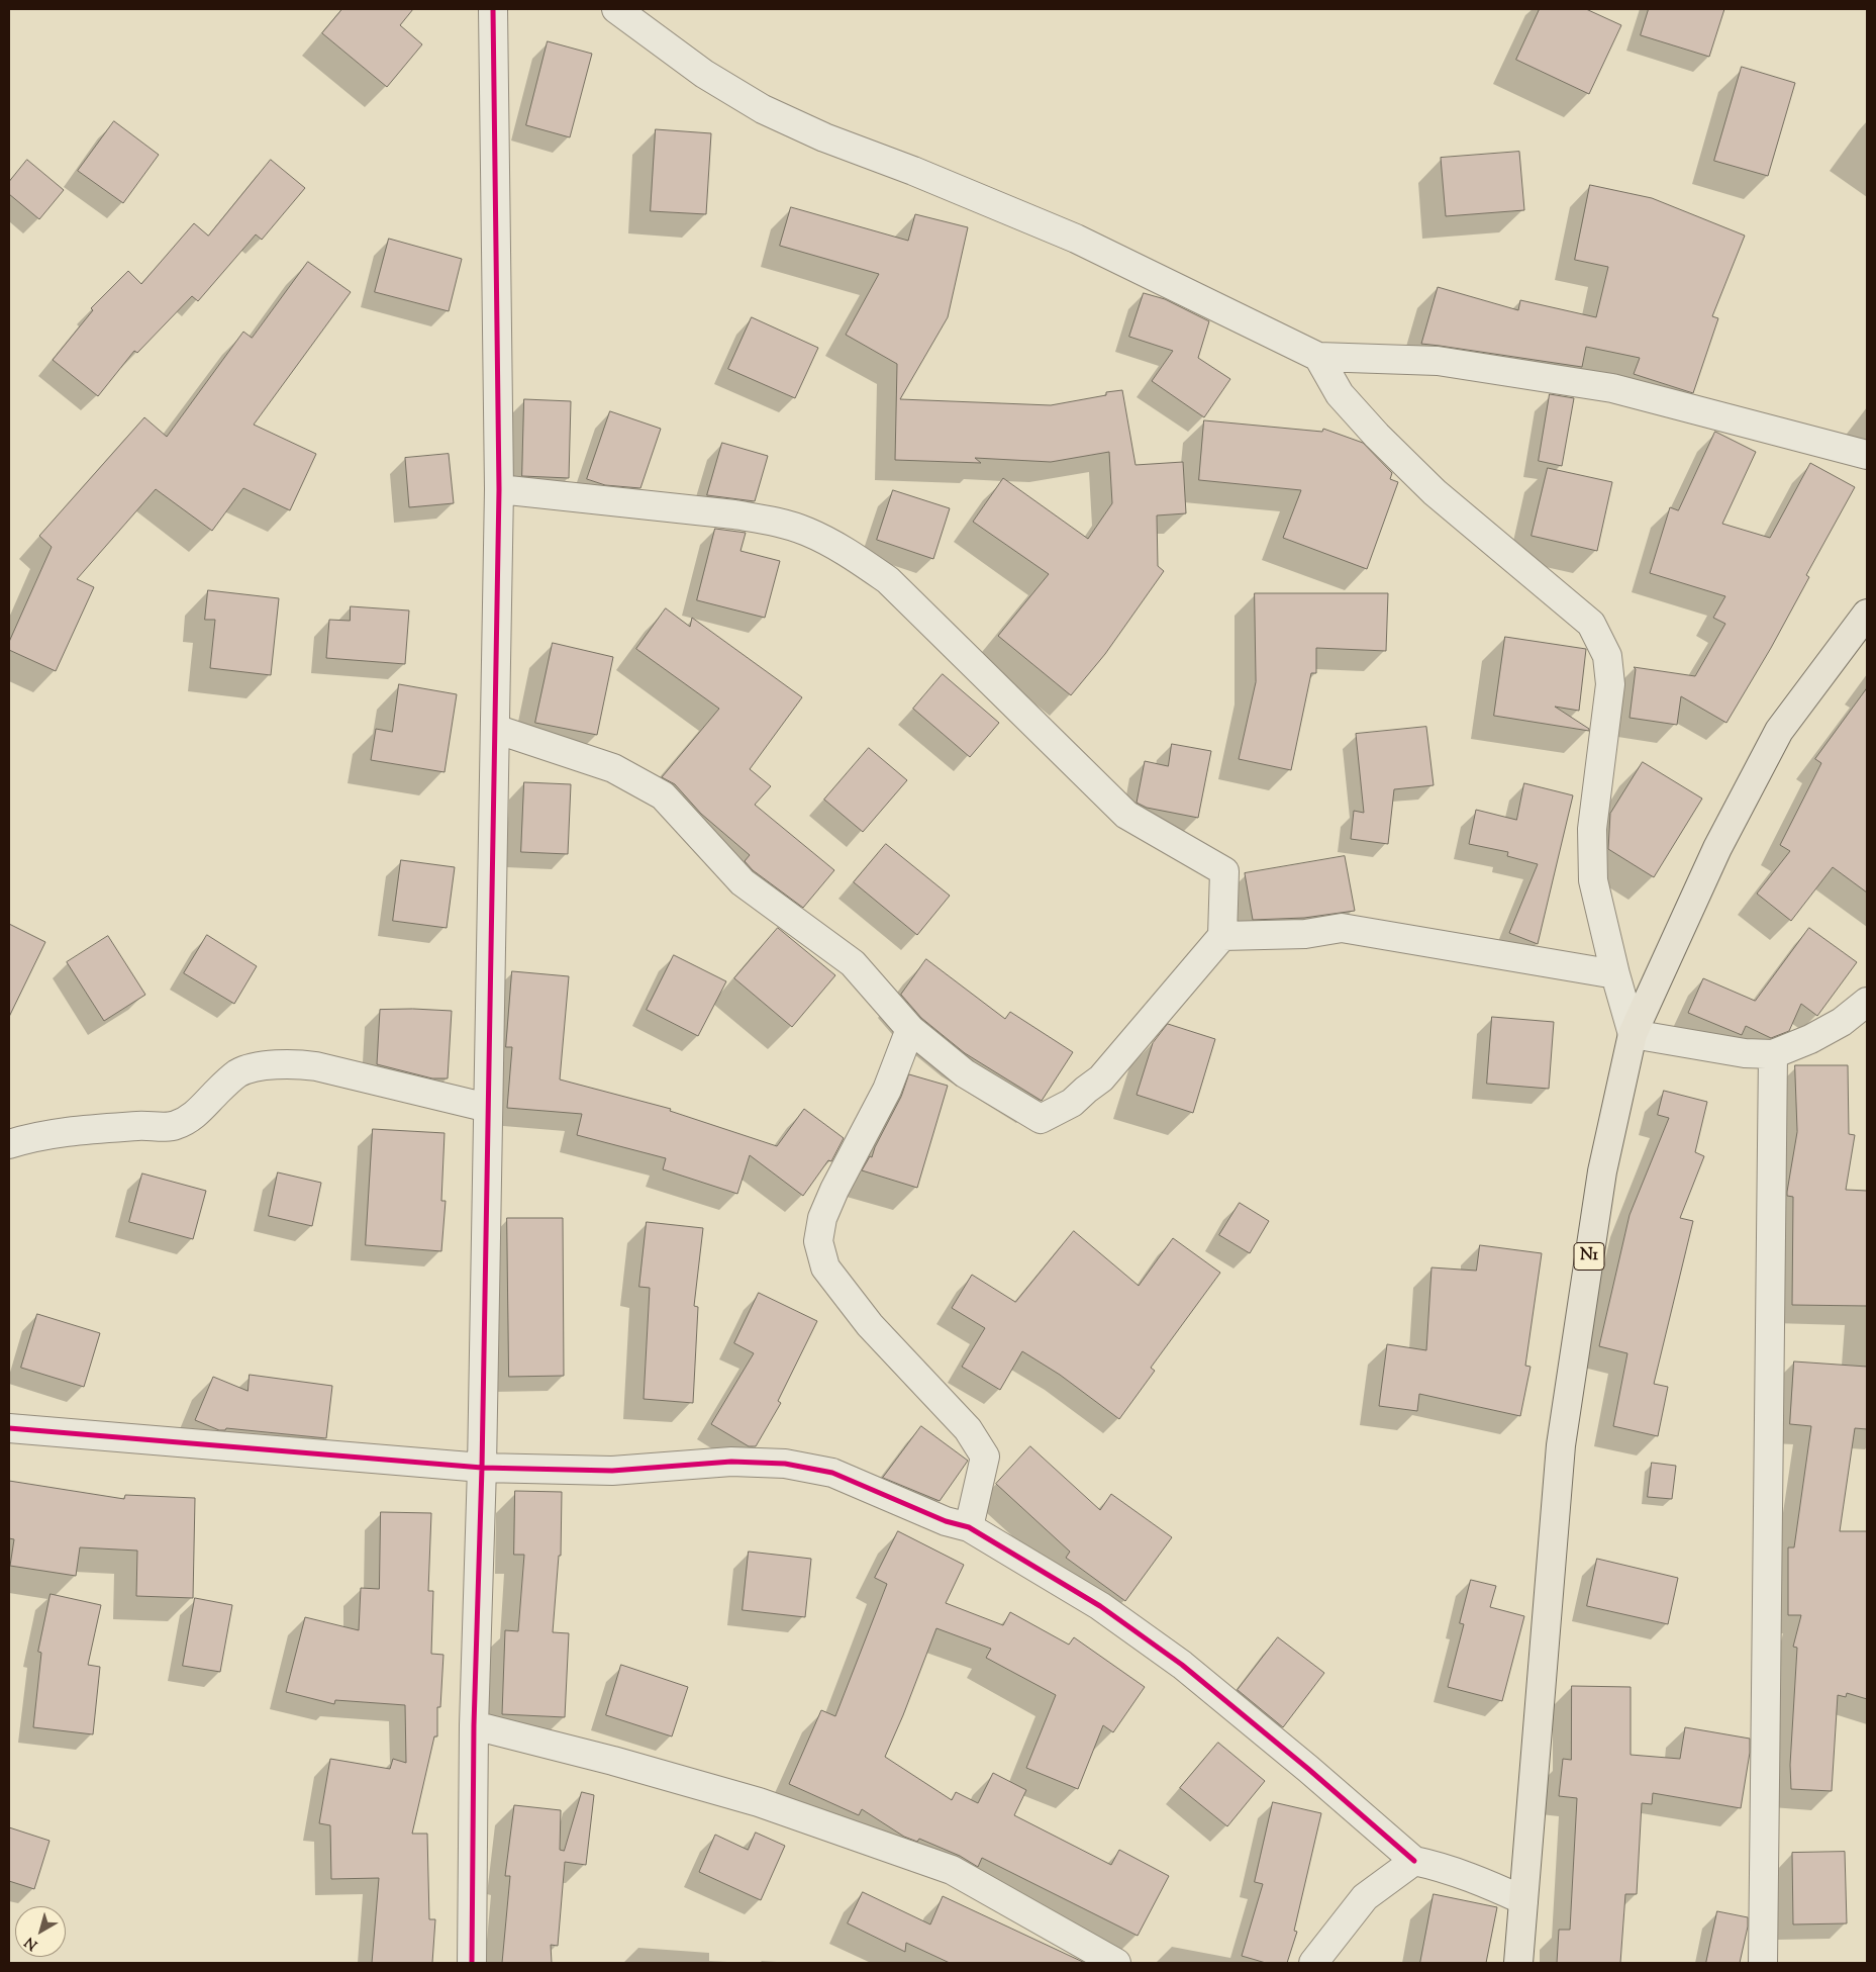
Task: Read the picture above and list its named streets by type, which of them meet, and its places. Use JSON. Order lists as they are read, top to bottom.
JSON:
{
  "streets": {
    "main road": ["N1"]
  },
  "north": "bottom left"
}
